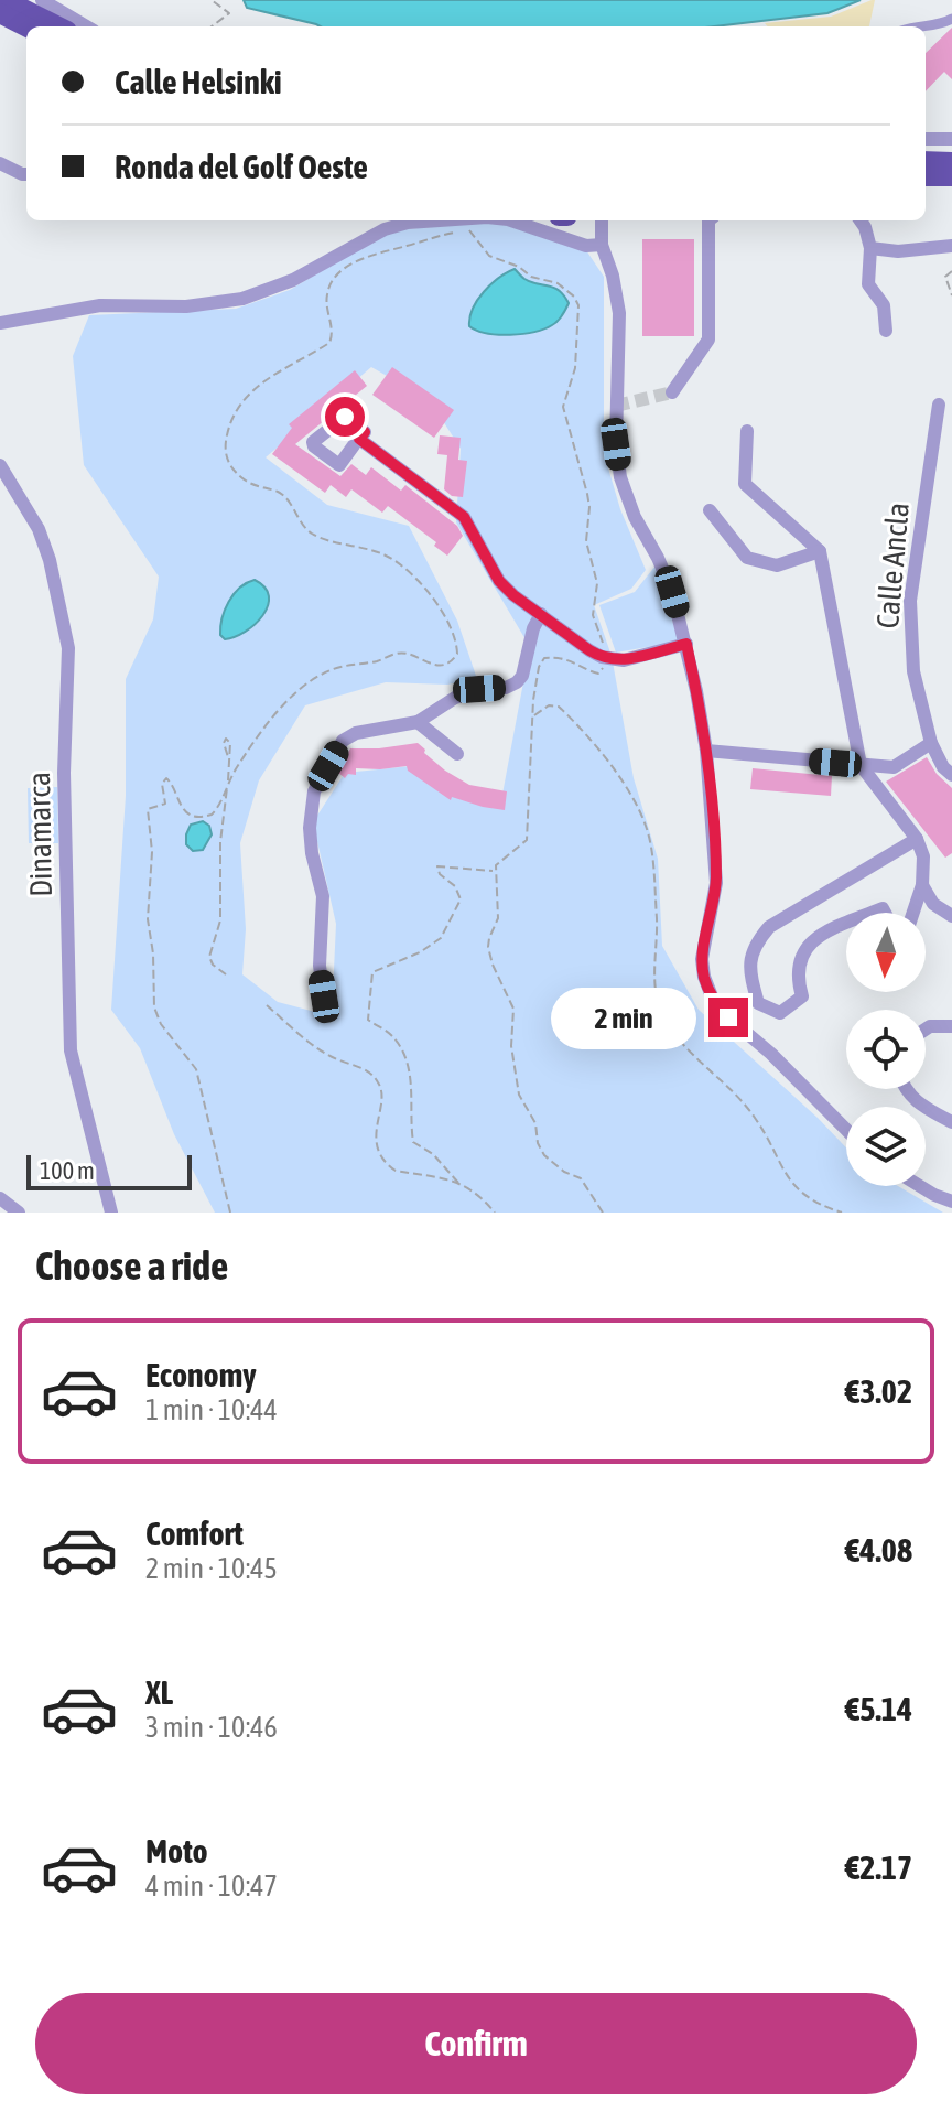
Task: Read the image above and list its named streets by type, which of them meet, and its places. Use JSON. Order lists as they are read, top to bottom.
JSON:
{
  "streets": {
    "street": ["Calle Ancla", "Dinamarca"]
  },
  "scale_bar": "100 m",
  "north": "bottom",
  "page": {
    "banner": ["Calle Helsinki", "Ronda del Golf Oeste"],
    "bubble": "2 min",
    "scale": "100 m",
    "heading": "Choose a ride",
    "list": [
      {
        "name": "Economy",
        "note": "1 min · 10:44",
        "value": "€3.02"
      },
      {
        "name": "Comfort",
        "note": "2 min · 10:45",
        "value": "€4.08"
      },
      {
        "name": "XL",
        "note": "3 min · 10:46",
        "value": "€5.14"
      },
      {
        "name": "Moto",
        "note": "4 min · 10:47",
        "value": "€2.17"
      }
    ],
    "buttons": "Confirm"
  }
}
